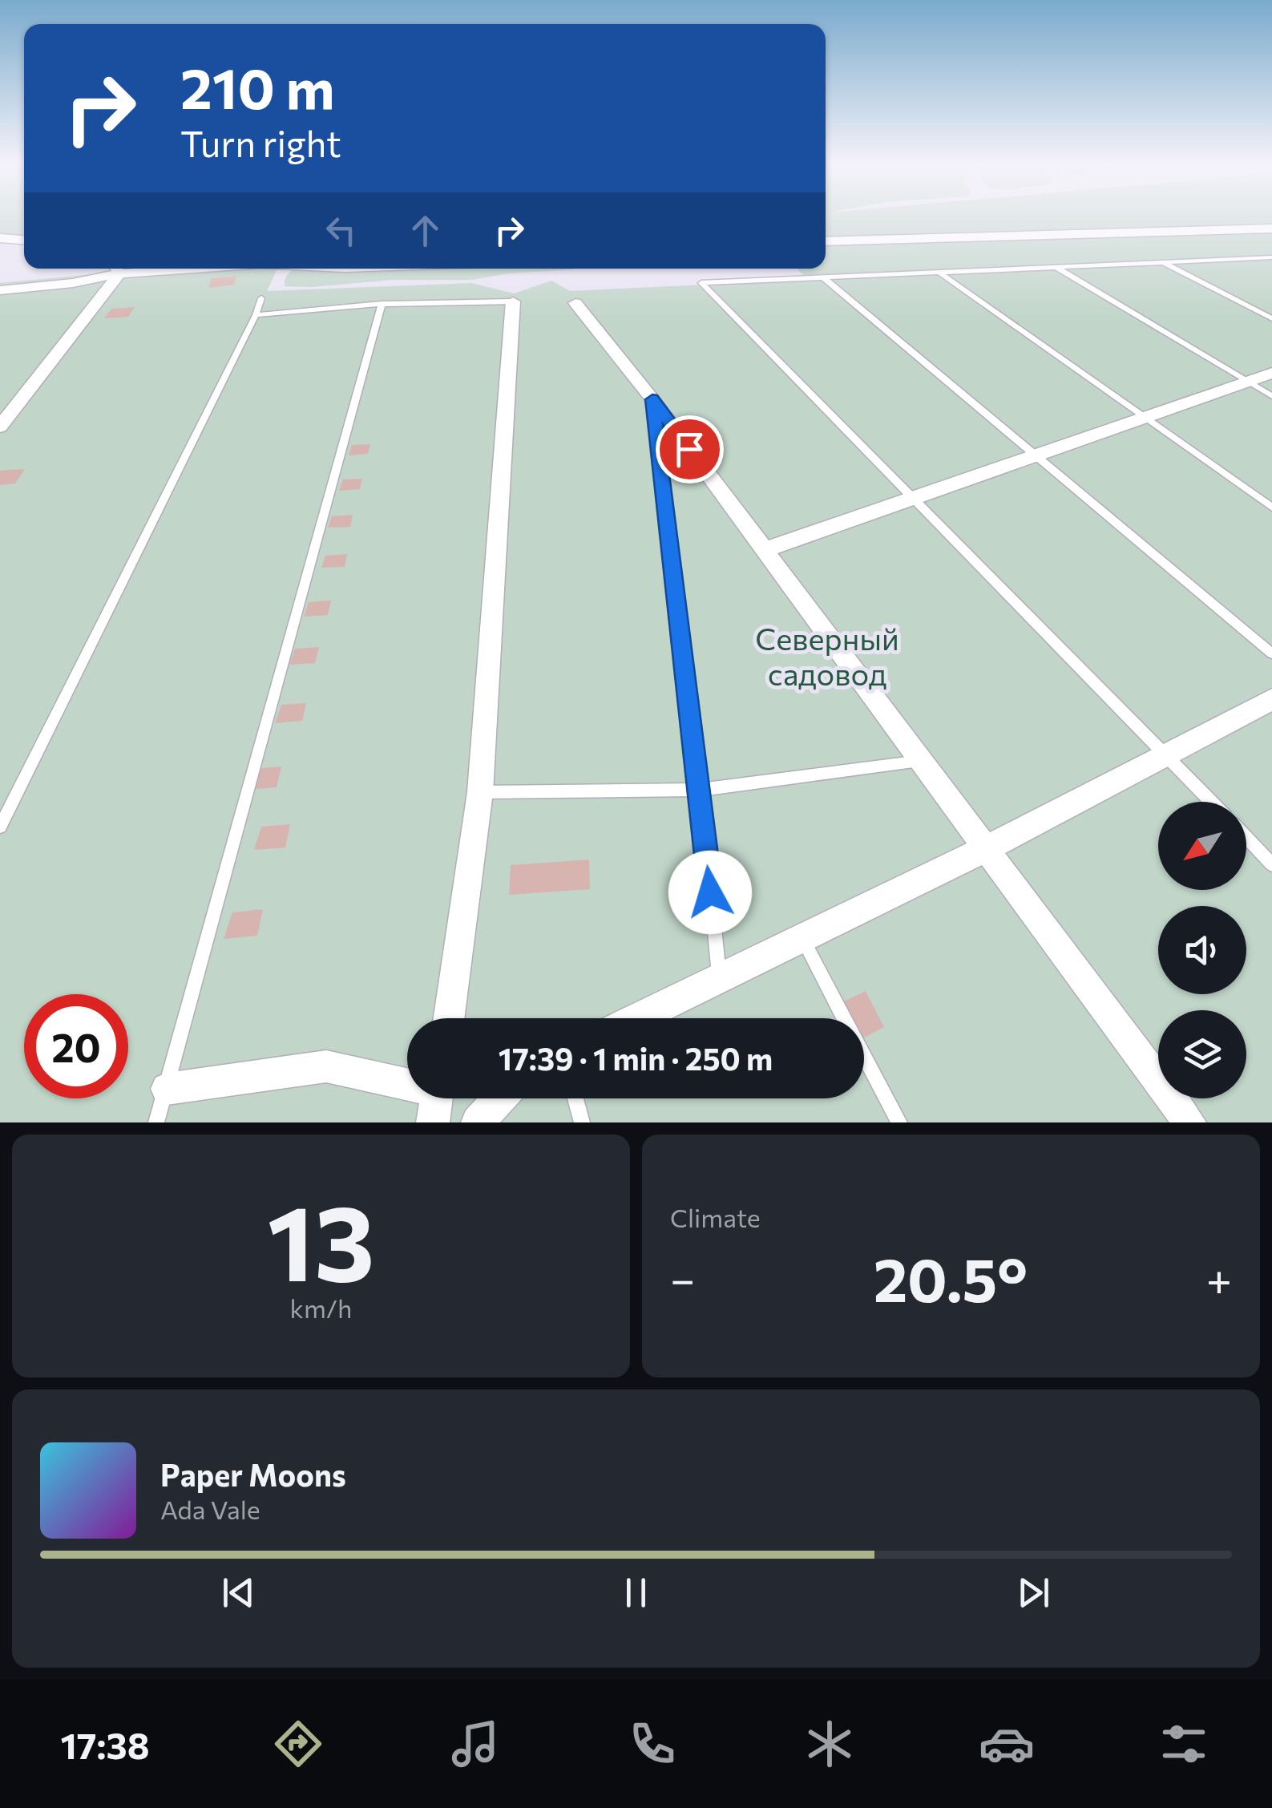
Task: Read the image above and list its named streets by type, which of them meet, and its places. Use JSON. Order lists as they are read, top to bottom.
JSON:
{
  "parks": ["Северный садовод"],
  "north": "bottom left",
  "page": {
    "turn": ["210 m", "Turn right"],
    "limit": "20",
    "trip": "17:39 · 1 min · 250 m",
    "tile": [
      ["13", "km/h"],
      "Climate"
    ],
    "heat": ["−", "20.5°", "+"],
    "song": ["Paper Moons", "Ada Vale"],
    "tabs": "17:38"
  }
}
